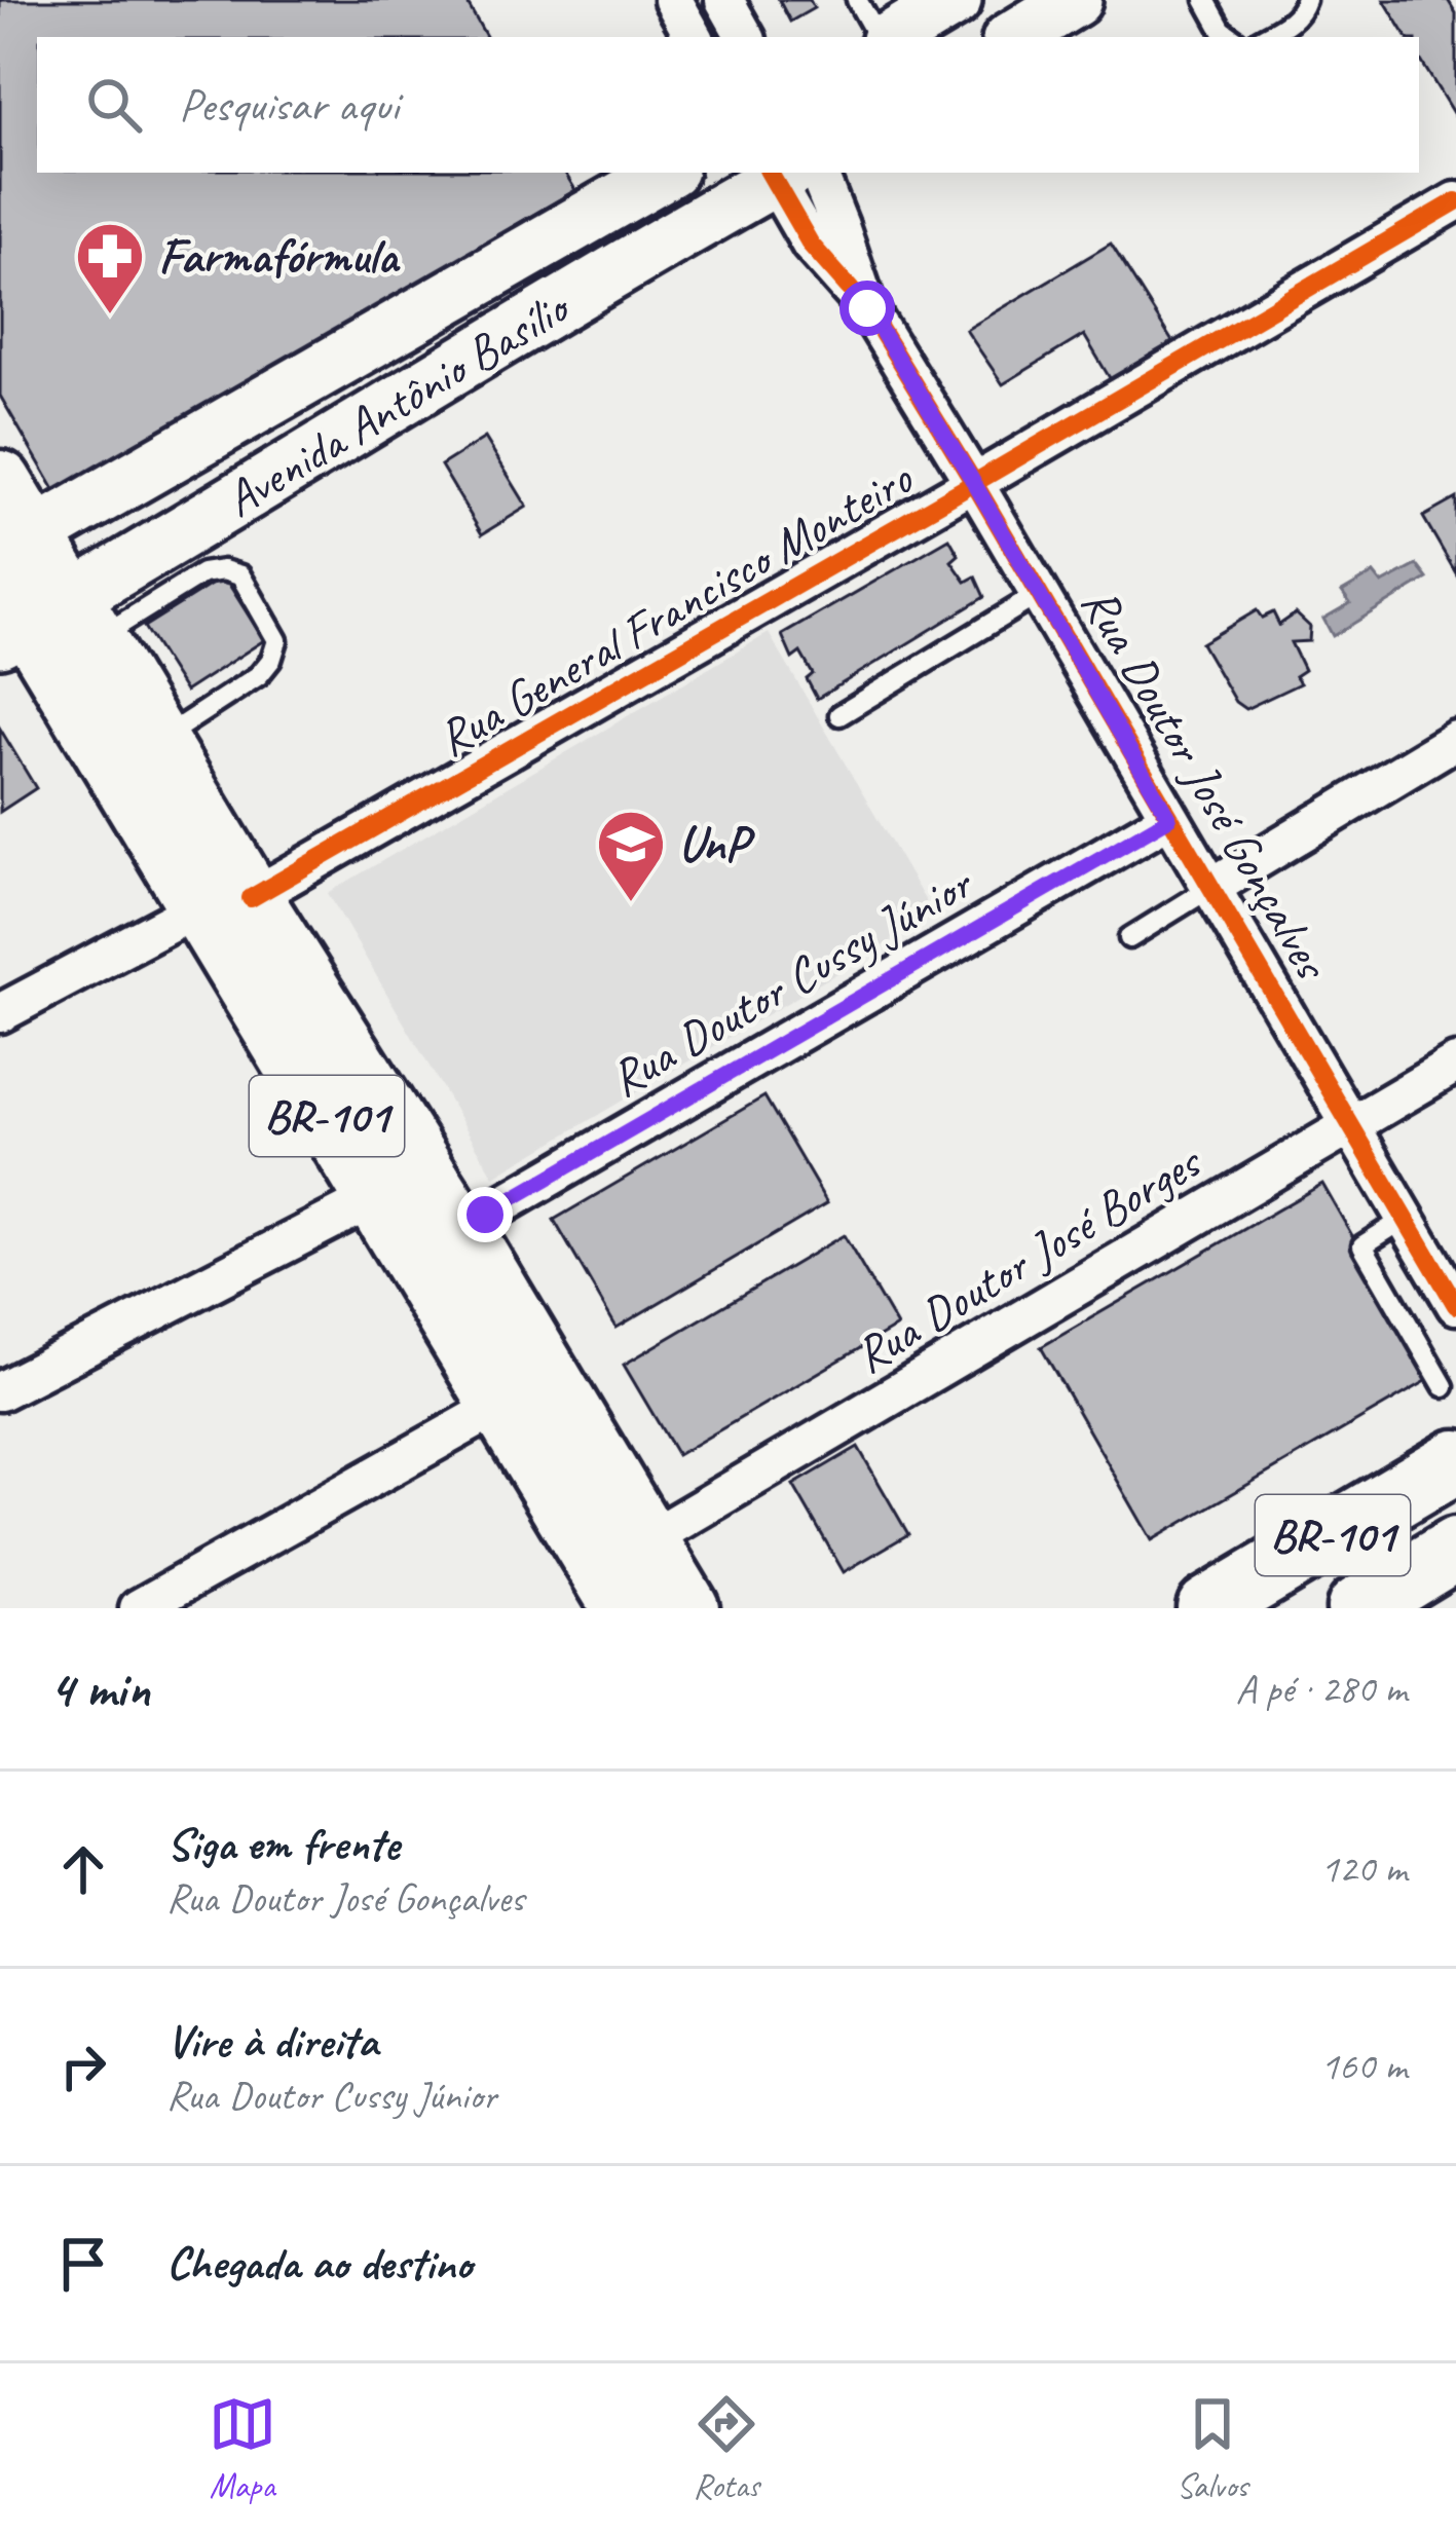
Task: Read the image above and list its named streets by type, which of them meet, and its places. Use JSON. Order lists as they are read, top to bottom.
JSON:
{
  "streets": {
    "highway": ["BR-101"],
    "main road": ["Avenida Antônio Basílio"],
    "street": [
      "Rua General Francisco Monteiro",
      "Rua Doutor José Gonçalves",
      "Rua Doutor Cussy Júnior",
      "Rua Doutor José Borges"
    ]
  },
  "crossings": [
    ["Avenida Antônio Basílio", "Rua Doutor José Gonçalves"],
    ["Avenida Antônio Basílio", "BR-101"],
    ["Rua General Francisco Monteiro", "Rua Doutor José Gonçalves"],
    ["Rua General Francisco Monteiro", "BR-101"],
    ["Rua Doutor José Gonçalves", "Rua Doutor Cussy Júnior"],
    ["Rua Doutor José Gonçalves", "Rua Doutor José Borges"],
    ["Rua Doutor Cussy Júnior", "BR-101"],
    ["BR-101", "Rua Doutor José Borges"]
  ],
  "places": {
    "pharmacy": ["Farmafórmula"],
    "school or university": ["UnP"]
  },
  "page": {
    "search": "Pesquisar aqui",
    "heading": ["4 min", "A pé · 280 m"],
    "list": [
      ["Siga em frente", "Rua Doutor José Gonçalves", "120 m"],
      ["Vire à direita", "Rua Doutor Cussy Júnior", "160 m"],
      "Chegada ao destino"
    ],
    "nav": ["Mapa", "Rotas", "Salvos"]
  }
}
